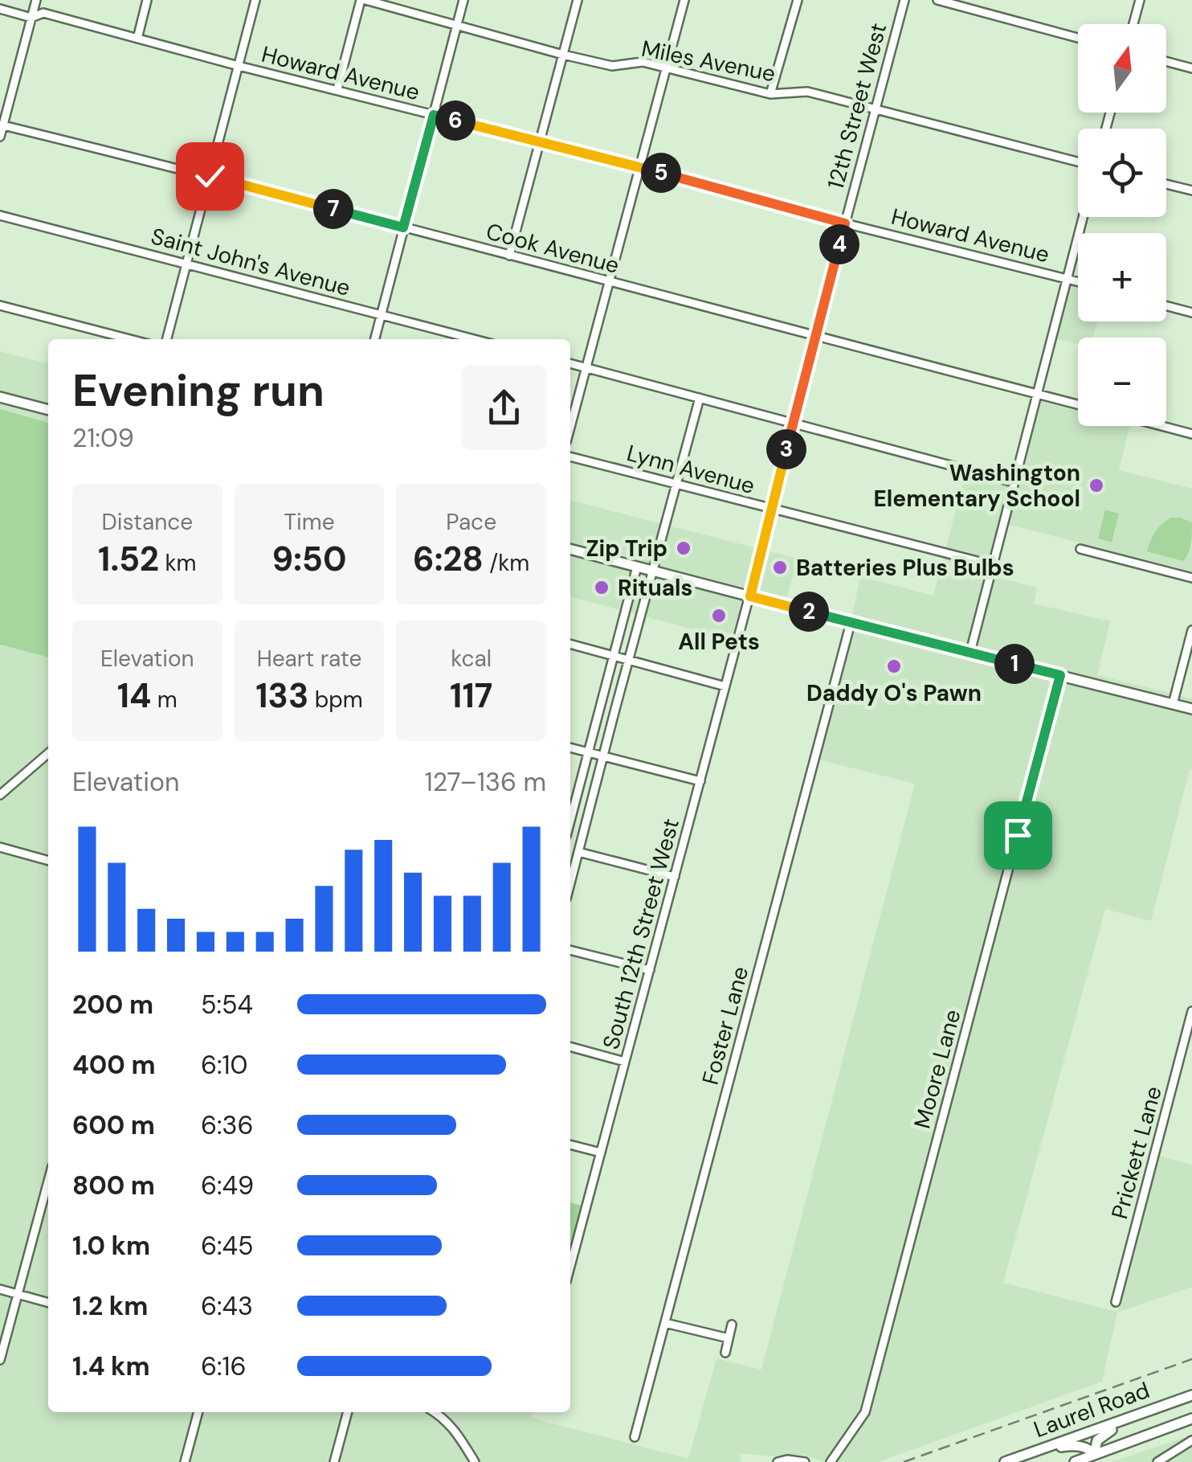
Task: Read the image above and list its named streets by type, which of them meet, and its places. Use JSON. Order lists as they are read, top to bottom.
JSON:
{
  "streets": {
    "main road": ["Laurel Road"],
    "street": [
      "Miles Avenue",
      "Howard Avenue",
      "12th Street West",
      "Cook Avenue",
      "Saint John's Avenue",
      "Lynn Avenue",
      "South 12th Street West",
      "Foster Lane",
      "Moore Lane",
      "Prickett Lane"
    ]
  },
  "crossings": [
    ["Miles Avenue", "12th Street West"],
    ["Howard Avenue", "12th Street West"],
    ["12th Street West", "Cook Avenue"],
    ["12th Street West", "Lynn Avenue"],
    ["12th Street West", "South 12th Street West"]
  ],
  "places": [
    "Washington Elementary School",
    "Zip Trip",
    "Batteries Plus Bulbs",
    "Rituals",
    "All Pets",
    "Daddy O's Pawn"
  ],
  "north": "top",
  "page": {
    "map_buttons": ["+", "−"],
    "pins": [
      "6",
      "5",
      "7",
      "4",
      "3",
      "2",
      "1"
    ],
    "heading": ["Evening run", "21:09"],
    "stats": [
      ["Distance", "1.52 km"],
      ["Time", "9:50"],
      ["Pace", "6:28 /km"],
      ["Elevation", "14 m"],
      ["Heart rate", "133 bpm"],
      ["kcal", "117"]
    ],
    "chart": ["Elevation", "127–136 m"],
    "list": [
      {
        "name": "200 m",
        "note": "5:54"
      },
      {
        "name": "400 m",
        "note": "6:10"
      },
      {
        "name": "600 m",
        "note": "6:36"
      },
      {
        "name": "800 m",
        "note": "6:49"
      },
      {
        "name": "1.0 km",
        "note": "6:45"
      },
      {
        "name": "1.2 km",
        "note": "6:43"
      },
      {
        "name": "1.4 km",
        "note": "6:16"
      }
    ]
  }
}
